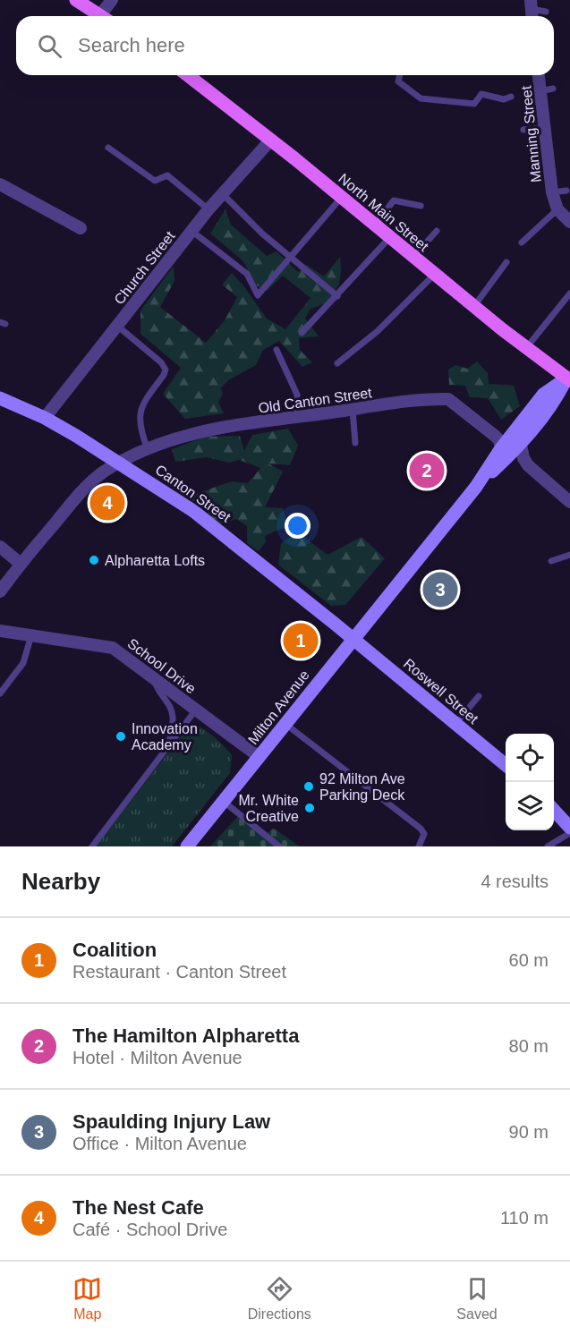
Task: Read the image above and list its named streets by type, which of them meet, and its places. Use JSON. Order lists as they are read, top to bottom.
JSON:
{
  "streets": {
    "main road": ["North Main Street"],
    "street": [
      "Manning Street",
      "Church Street",
      "Old Canton Street",
      "Canton Street",
      "School Drive",
      "Roswell Street",
      "Milton Avenue"
    ]
  },
  "crossings": [
    ["North Main Street", "Church Street"],
    ["North Main Street", "Milton Avenue"],
    ["Church Street", "Canton Street"],
    ["Old Canton Street", "Canton Street"],
    ["Old Canton Street", "Milton Avenue"],
    ["Canton Street", "Roswell Street"],
    ["Canton Street", "Milton Avenue"],
    ["School Drive", "Milton Avenue"],
    ["Roswell Street", "Milton Avenue"]
  ],
  "places": [
    "Alpharetta Lofts",
    "Innovation Academy",
    "92 Milton Ave Parking Deck",
    "Mr. White Creative"
  ],
  "page": {
    "search": "Search here",
    "pins": [
      "2",
      "4",
      "3",
      "1"
    ],
    "heading": ["Nearby", "4 results"],
    "list": [
      {
        "mark": "1",
        "name": "Coalition",
        "note": "Restaurant · Canton Street",
        "value": "60 m"
      },
      {
        "mark": "2",
        "name": "The Hamilton Alpharetta",
        "note": "Hotel · Milton Avenue",
        "value": "80 m"
      },
      {
        "mark": "3",
        "name": "Spaulding Injury Law",
        "note": "Office · Milton Avenue",
        "value": "90 m"
      },
      {
        "mark": "4",
        "name": "The Nest Cafe",
        "note": "Café · School Drive",
        "value": "110 m"
      }
    ],
    "nav": ["Map", "Directions", "Saved"]
  }
}
